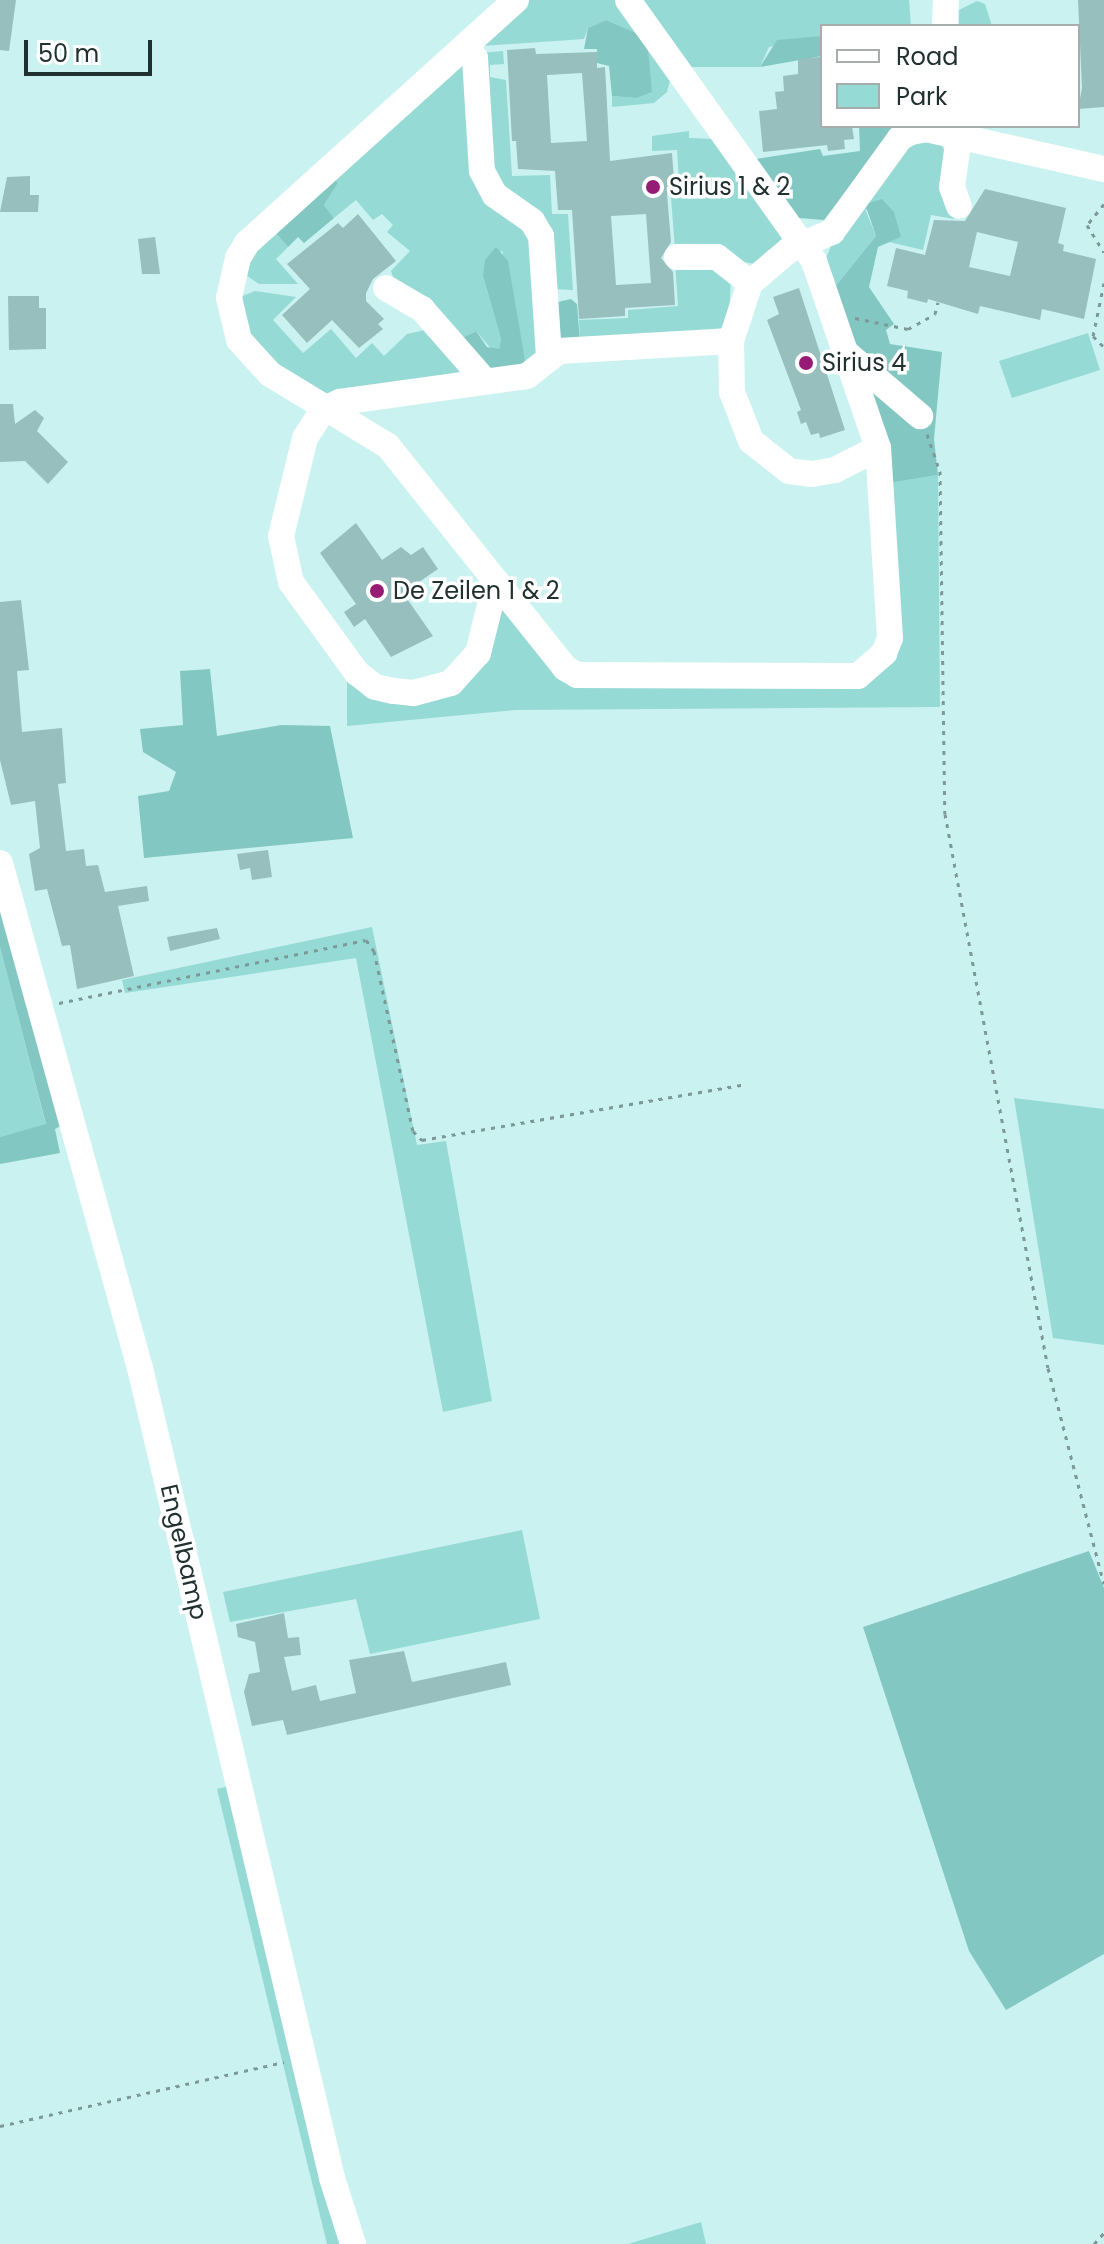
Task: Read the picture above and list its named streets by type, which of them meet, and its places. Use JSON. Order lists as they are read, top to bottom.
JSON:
{
  "streets": {
    "street": ["Engelbamp"]
  },
  "places": ["Sirius 1 & 2", "Sirius 4", "De Zeilen 1 & 2"],
  "legend": ["Road", "Park"],
  "scale_bar": "50 m"
}
